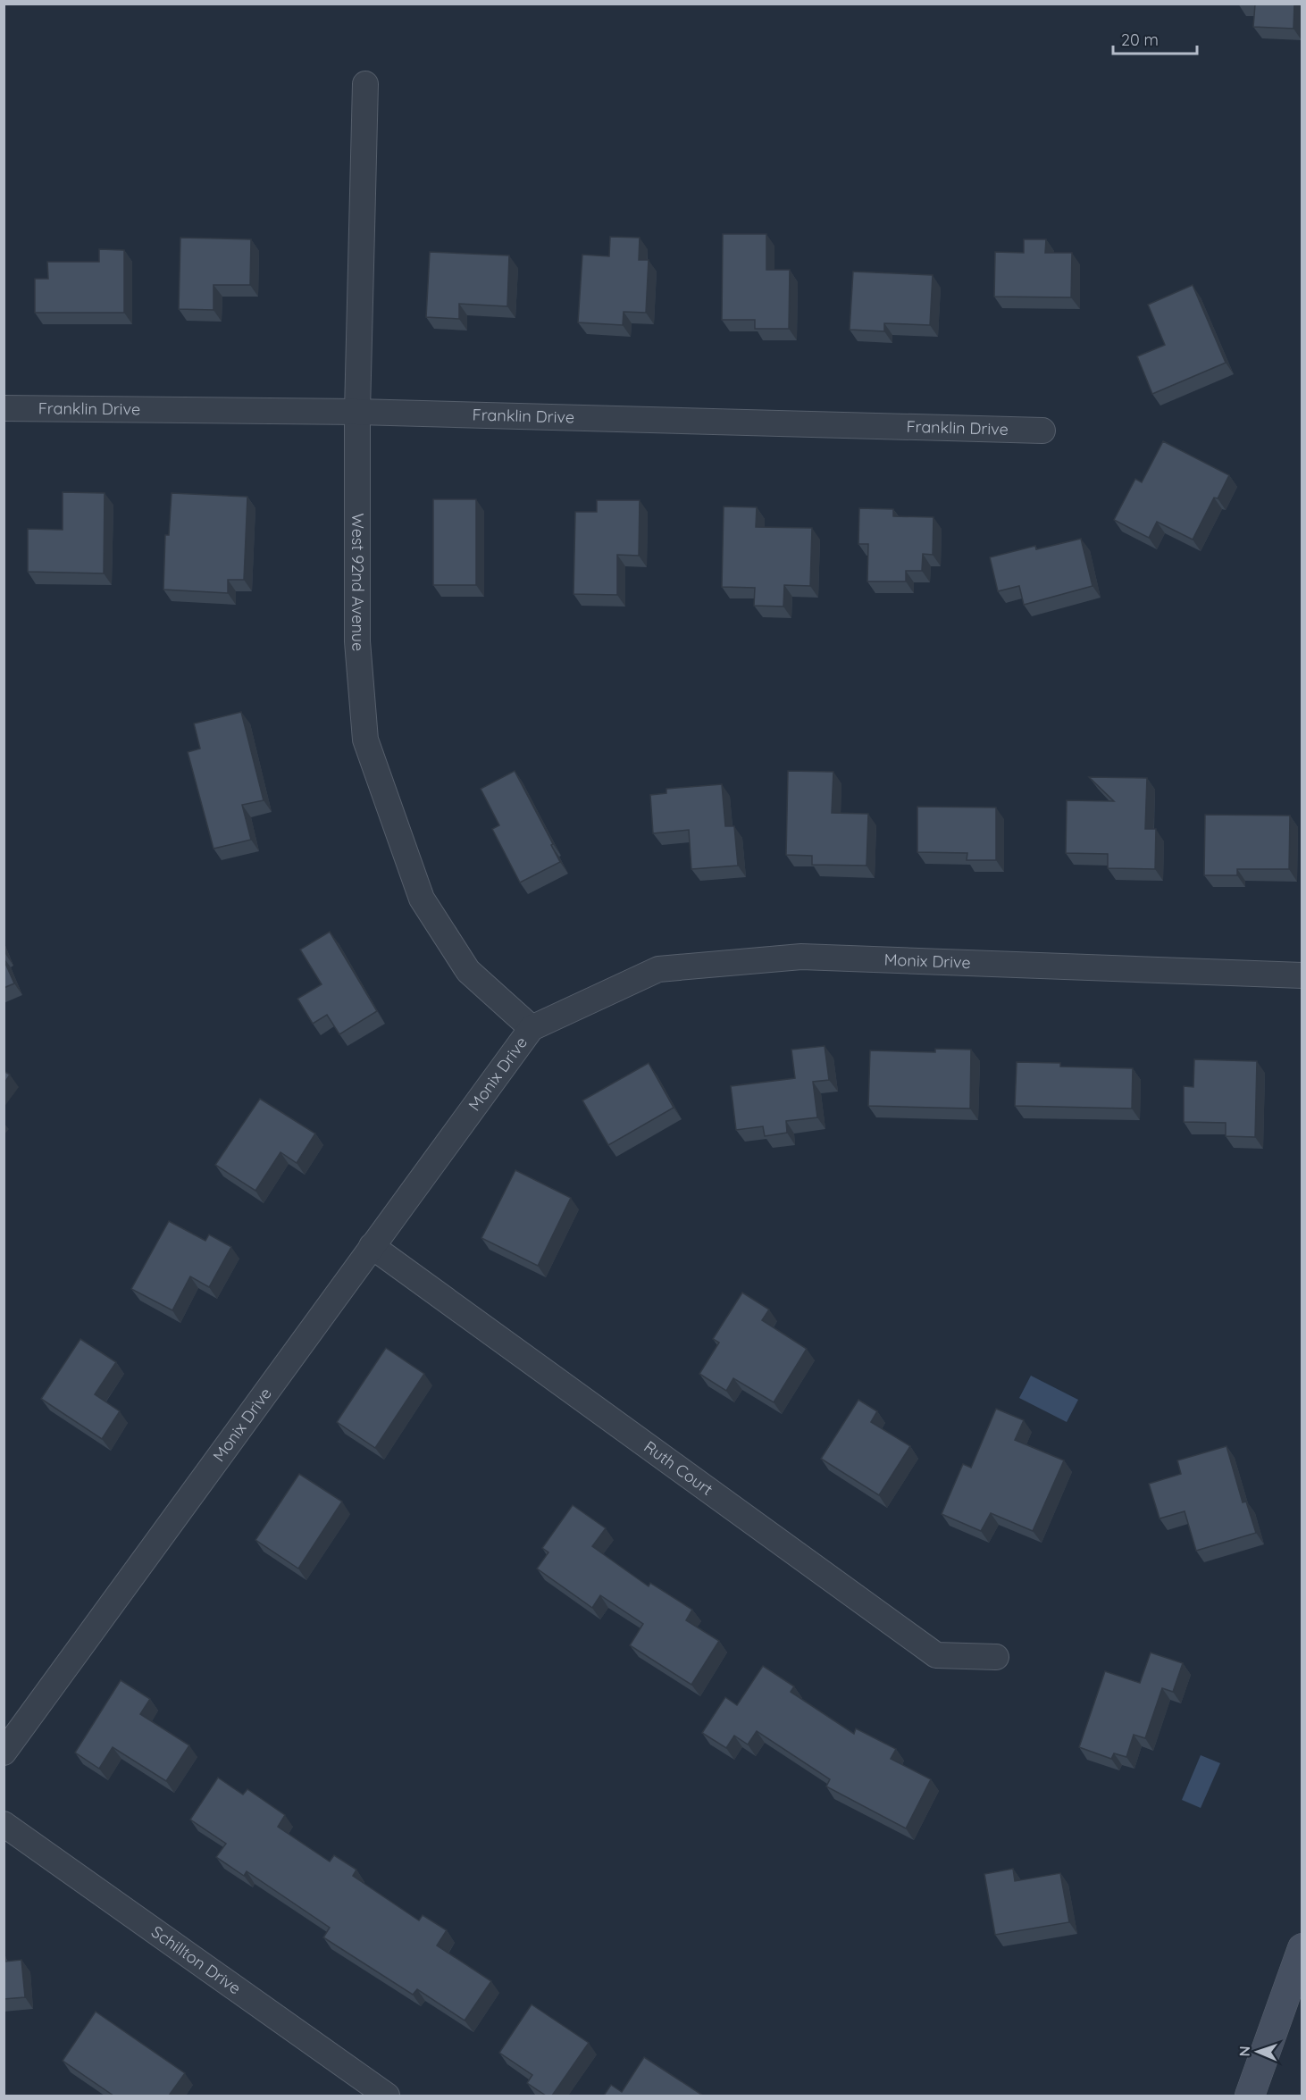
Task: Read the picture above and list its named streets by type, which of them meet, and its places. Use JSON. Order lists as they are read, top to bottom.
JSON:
{
  "streets": {
    "street": [
      "Franklin Drive",
      "West 92nd Avenue",
      "Monix Drive",
      "Ruth Court",
      "Schillton Drive"
    ]
  },
  "crossings": [
    ["Franklin Drive", "West 92nd Avenue"],
    ["West 92nd Avenue", "Monix Drive"],
    ["Monix Drive", "Ruth Court"]
  ],
  "scale_bar": "20 m",
  "north": "left"
}
